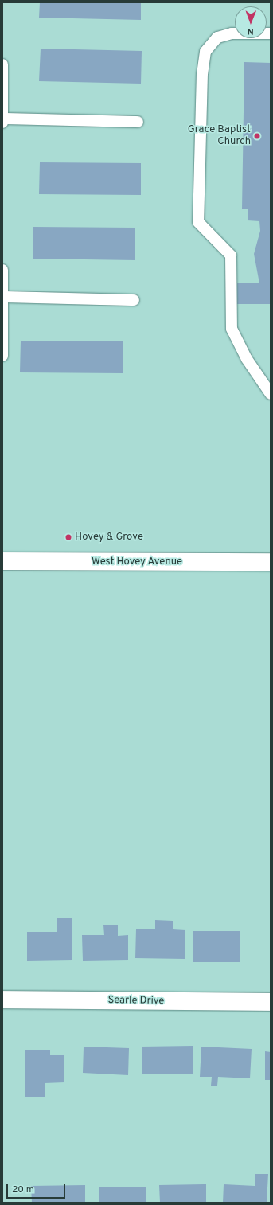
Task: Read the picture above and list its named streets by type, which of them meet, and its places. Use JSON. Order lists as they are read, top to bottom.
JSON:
{
  "streets": {
    "main road": ["West Hovey Avenue", "Searle Drive"]
  },
  "places": ["Grace Baptist Church", "Hovey & Grove"],
  "scale_bar": "20 m",
  "north": "bottom"
}
